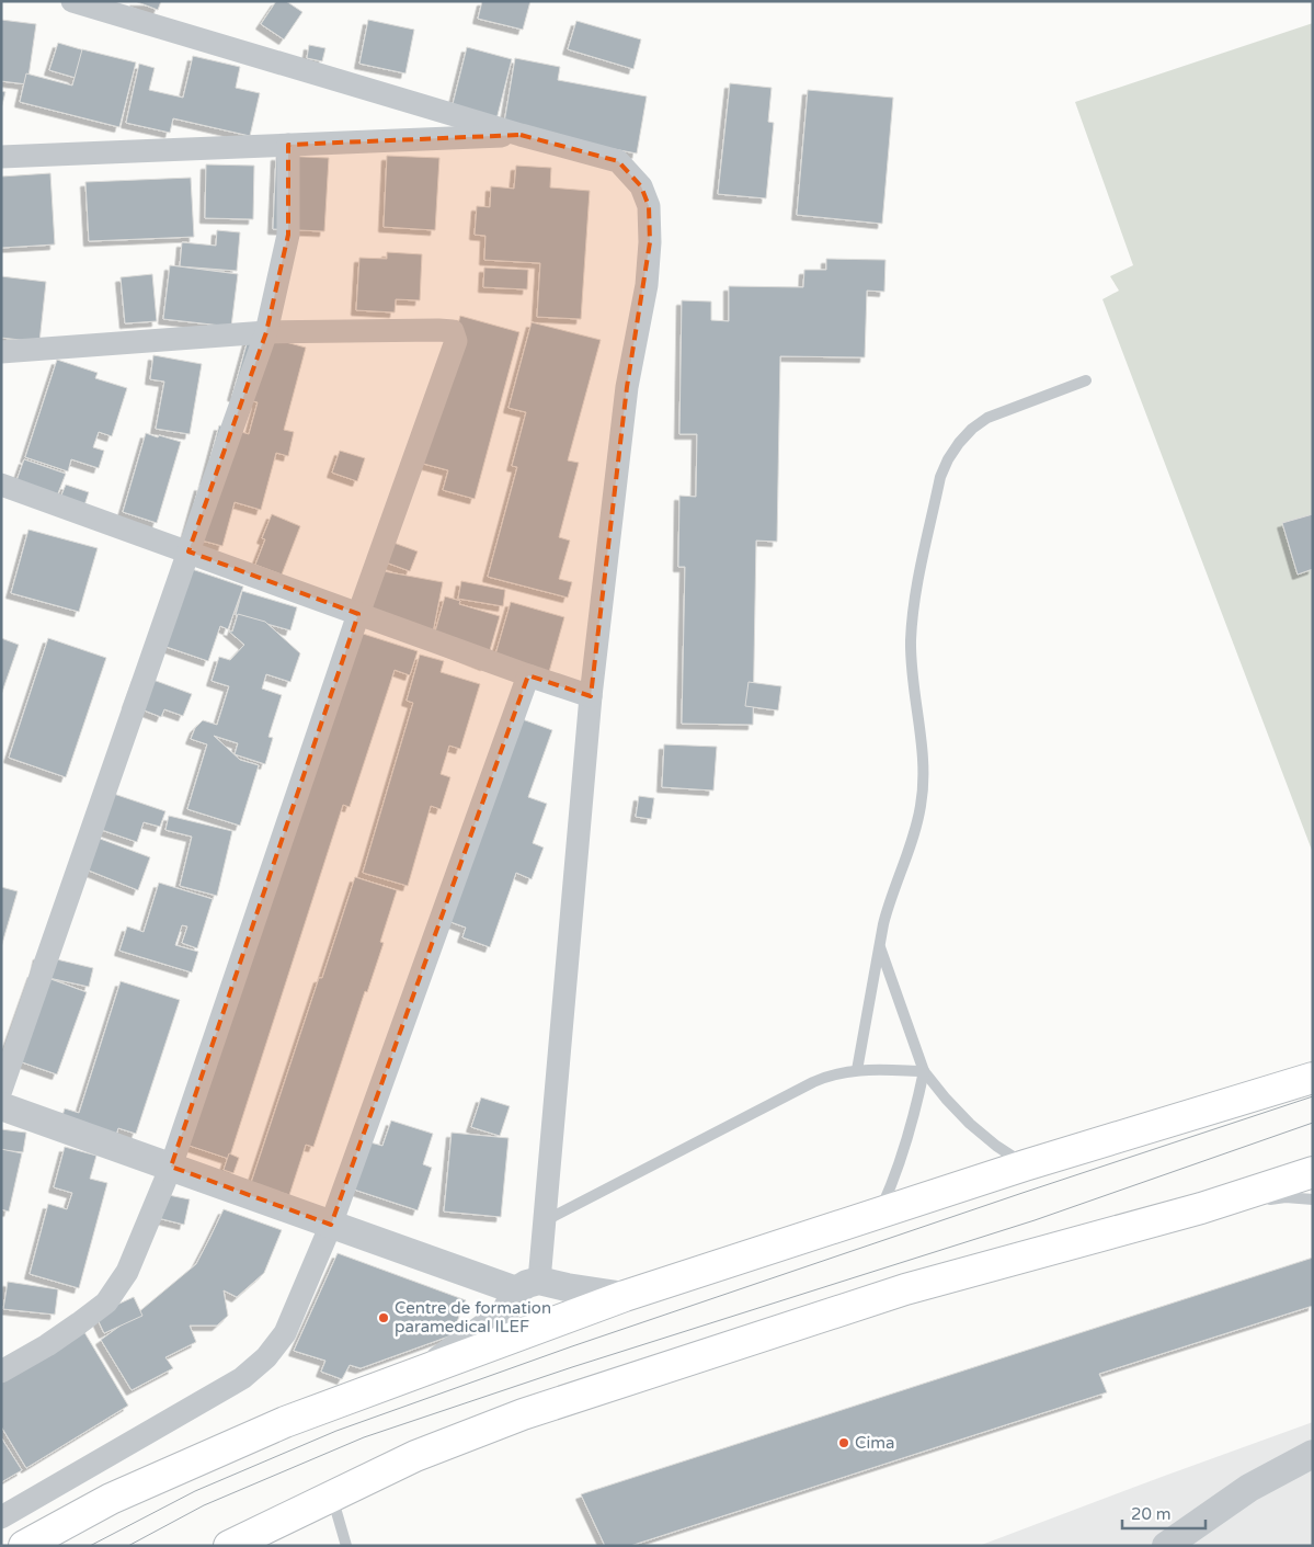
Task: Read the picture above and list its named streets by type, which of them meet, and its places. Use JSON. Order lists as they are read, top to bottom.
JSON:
{
  "places": ["Centre de formation paramedical ILEF", "Cima"],
  "scale_bar": "20 m"
}
